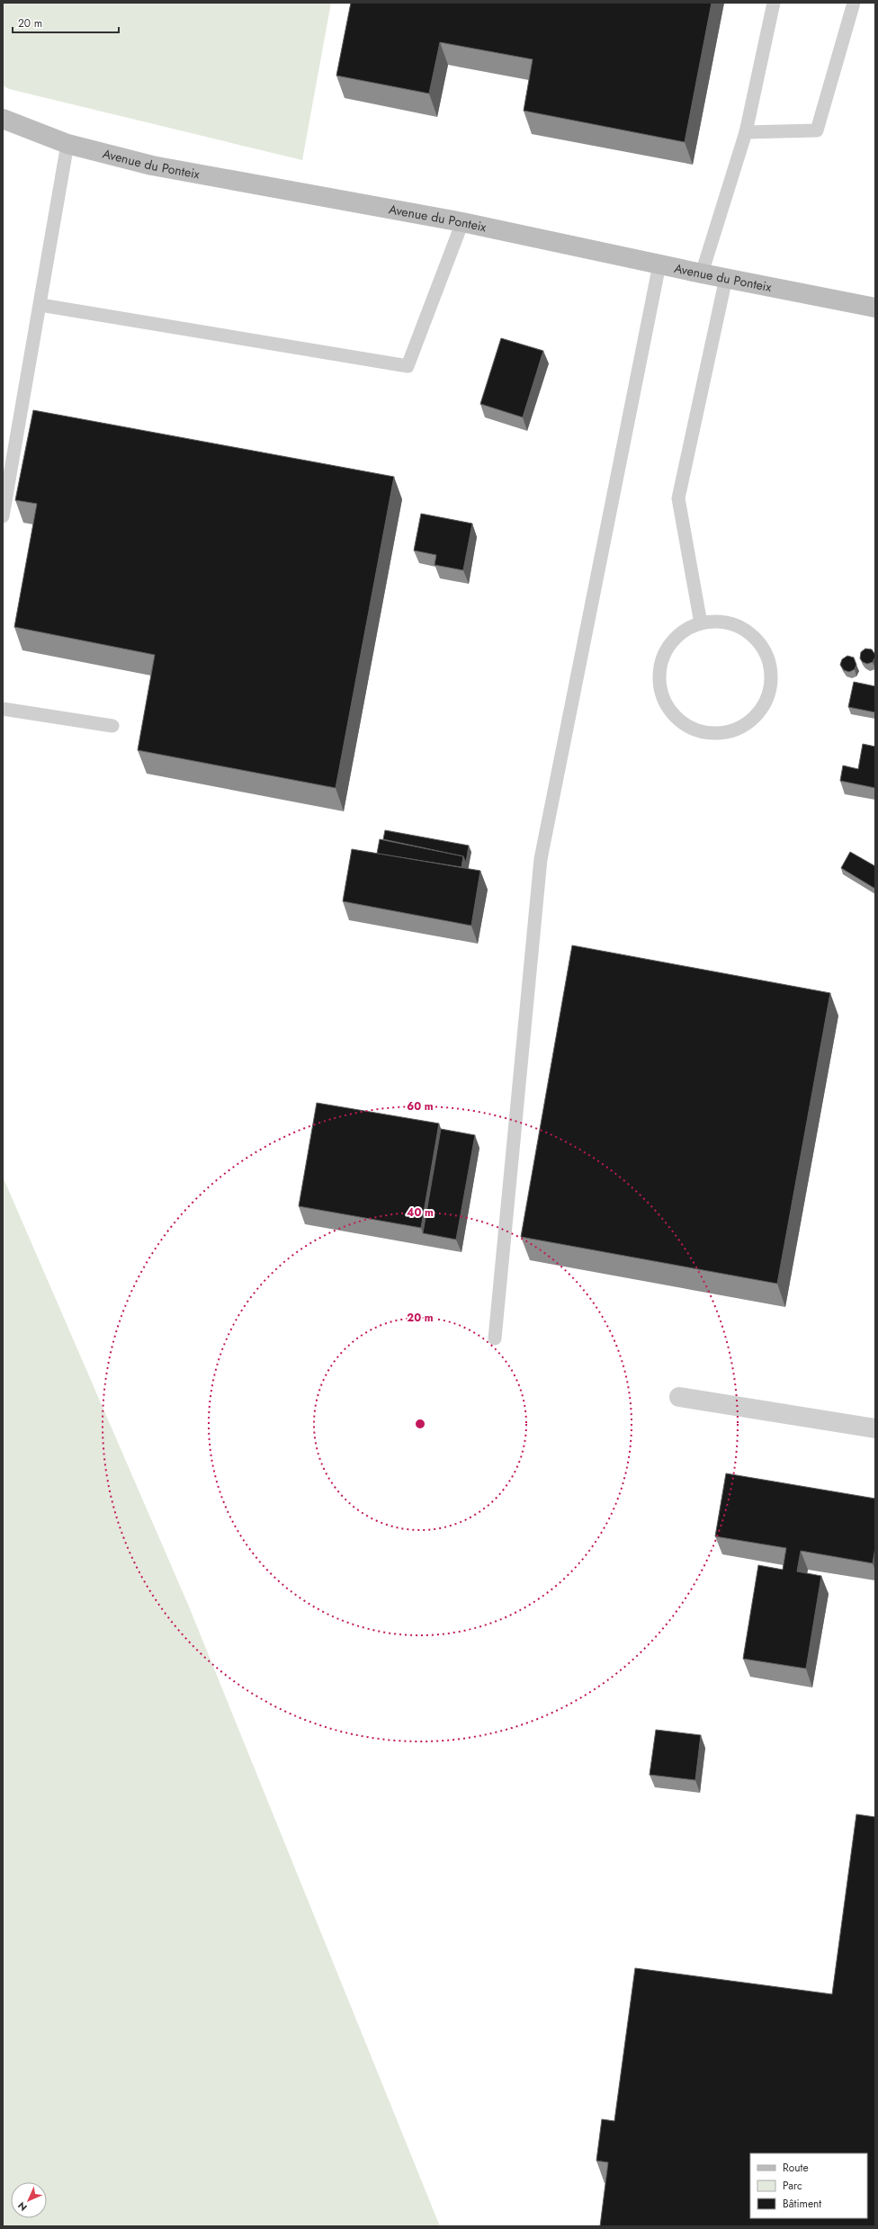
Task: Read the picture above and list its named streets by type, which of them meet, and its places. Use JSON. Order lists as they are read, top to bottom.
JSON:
{
  "streets": {
    "street": ["Avenue du Ponteix"]
  },
  "legend": ["Route", "Parc", "Bâtiment"],
  "scale_bar": "20 m",
  "north": "bottom left",
  "rings": ["60 m", "40 m", "20 m"]
}
